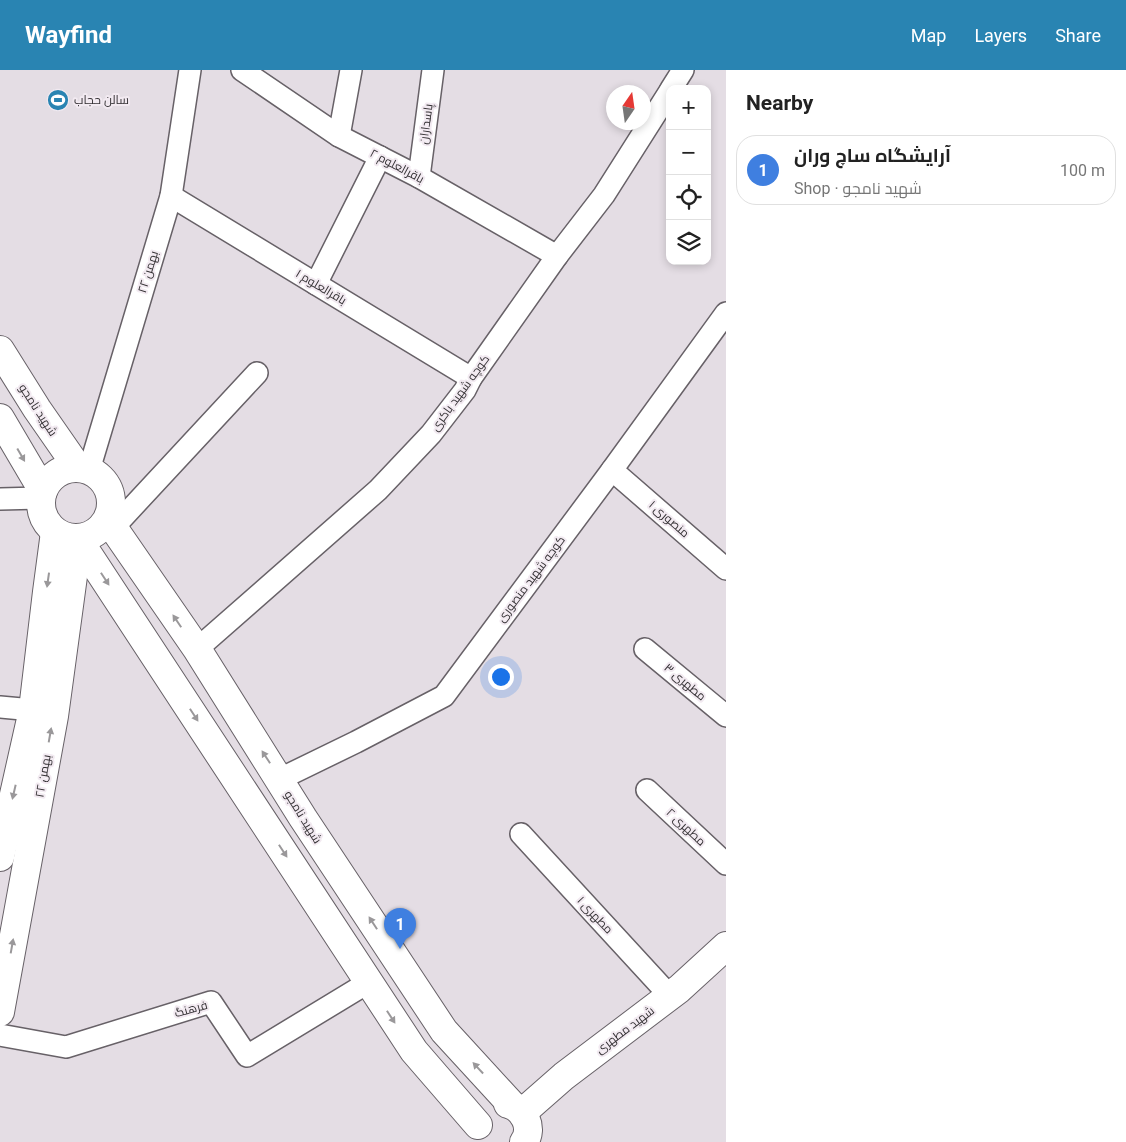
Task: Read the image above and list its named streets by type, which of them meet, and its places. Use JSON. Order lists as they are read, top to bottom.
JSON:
{
  "streets": {
    "main road": ["۲۲ بهمن", "شهید نامجو", "شهید مطهری"],
    "street": [
      "پاسداران",
      "باقرالعلوم ۲",
      "باقرالعلوم ۱",
      "کوچه شهید باکری",
      "منصوری ۱",
      "کوچه شهید منصوری",
      "مطهری ۳",
      "مطهری ۲",
      "مطهری ۱",
      "فرهنگ"
    ]
  },
  "crossings": [
    ["پاسداران", "باقرالعلوم ۲"],
    ["باقرالعلوم ۲", "کوچه شهید باکری"],
    ["۲۲ بهمن", "باقرالعلوم ۱"],
    ["۲۲ بهمن", "شهید نامجو"],
    ["باقرالعلوم ۱", "کوچه شهید باکری"],
    ["کوچه شهید باکری", "شهید نامجو"],
    ["شهید نامجو", "کوچه شهید منصوری"],
    ["شهید نامجو", "شهید مطهری"],
    ["منصوری ۱", "کوچه شهید منصوری"],
    ["مطهری ۱", "شهید مطهری"]
  ],
  "places": {
    "sports": ["سالن حجاب"]
  },
  "north": "top",
  "page": {
    "header": "Wayfind",
    "nav": ["Map", "Layers", "Share"],
    "heading": "Nearby",
    "map_buttons": ["+", "−"],
    "list": [
      {
        "mark": "1",
        "name": "آرایشگاه ساچ وران",
        "note": "Shop · شهید نامجو",
        "value": "100 m"
      }
    ],
    "pins": "1"
  }
}
